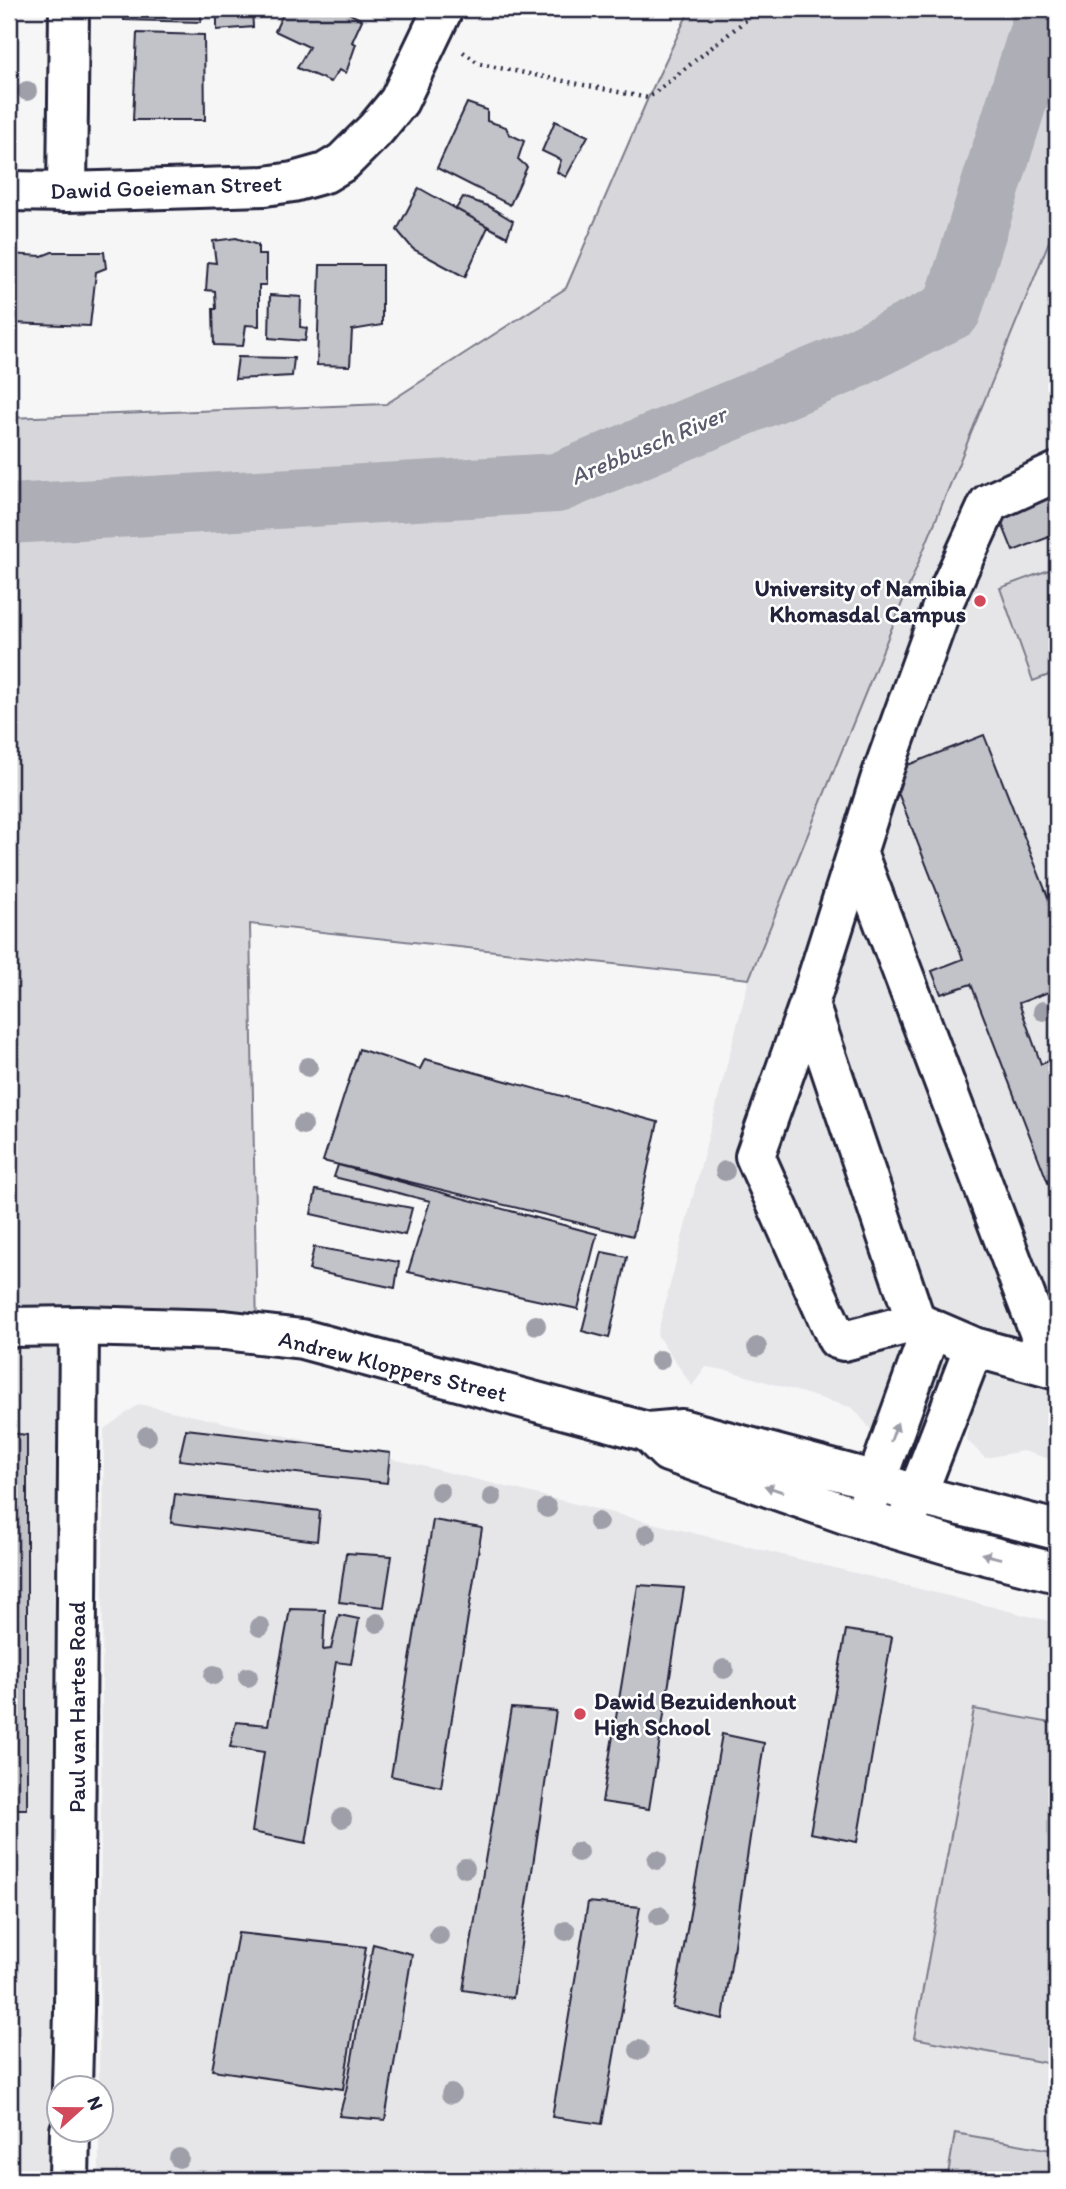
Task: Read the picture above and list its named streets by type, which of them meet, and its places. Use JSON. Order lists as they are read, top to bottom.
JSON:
{
  "streets": {
    "street": ["Dawid Goeieman Street", "Andrew Kloppers Street", "Paul van Hartes Road"]
  },
  "crossings": [
    ["Andrew Kloppers Street", "Paul van Hartes Road"]
  ],
  "water": ["Arebbusch River"],
  "places": ["University of Namibia Khomasdal Campus", "Dawid Bezuidenhout High School"],
  "north": "right"
}
